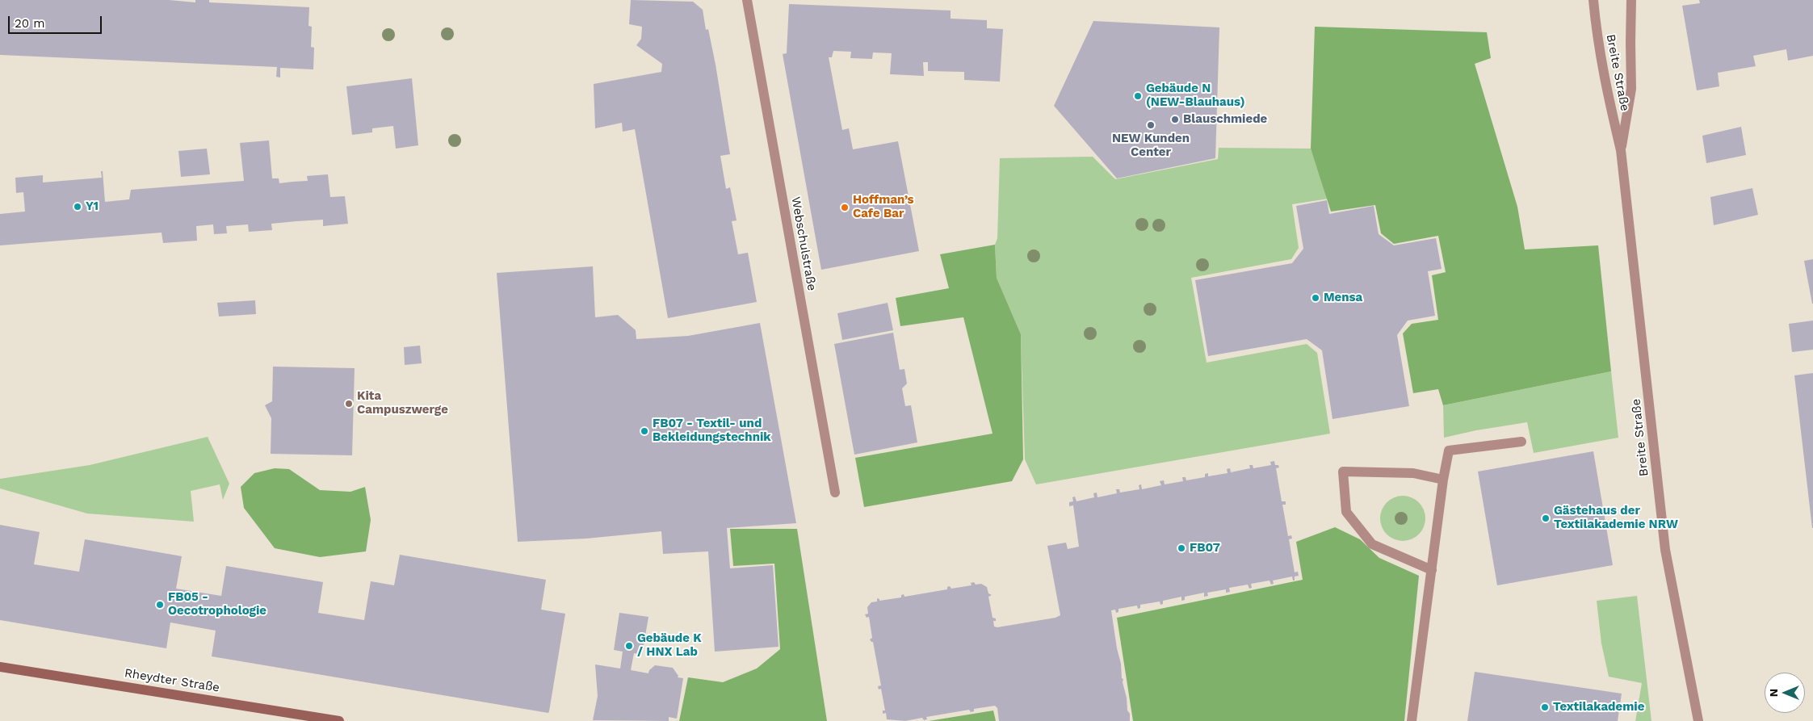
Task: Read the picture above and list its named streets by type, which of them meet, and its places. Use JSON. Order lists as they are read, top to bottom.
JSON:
{
  "streets": {
    "main road": ["Rheydter Straße"],
    "street": ["Breite Straße", "Webschulstraße"]
  },
  "places": [
    "Gebäude N (NEW-Blauhaus)",
    "Blauschmiede",
    "NEW Kunden Center",
    "Y1",
    "Hoffman’s Cafe Bar",
    "Mensa",
    "Kita Campuszwerge",
    "FB07 - Textil- und Bekleidungstechnik",
    "Gästehaus der Textilakademie NRW",
    "FB07",
    "FB05 - Oecotrophologie",
    "Gebäude K / HNX Lab",
    "Textilakademie"
  ],
  "scale_bar": "20 m",
  "north": "left"
}
